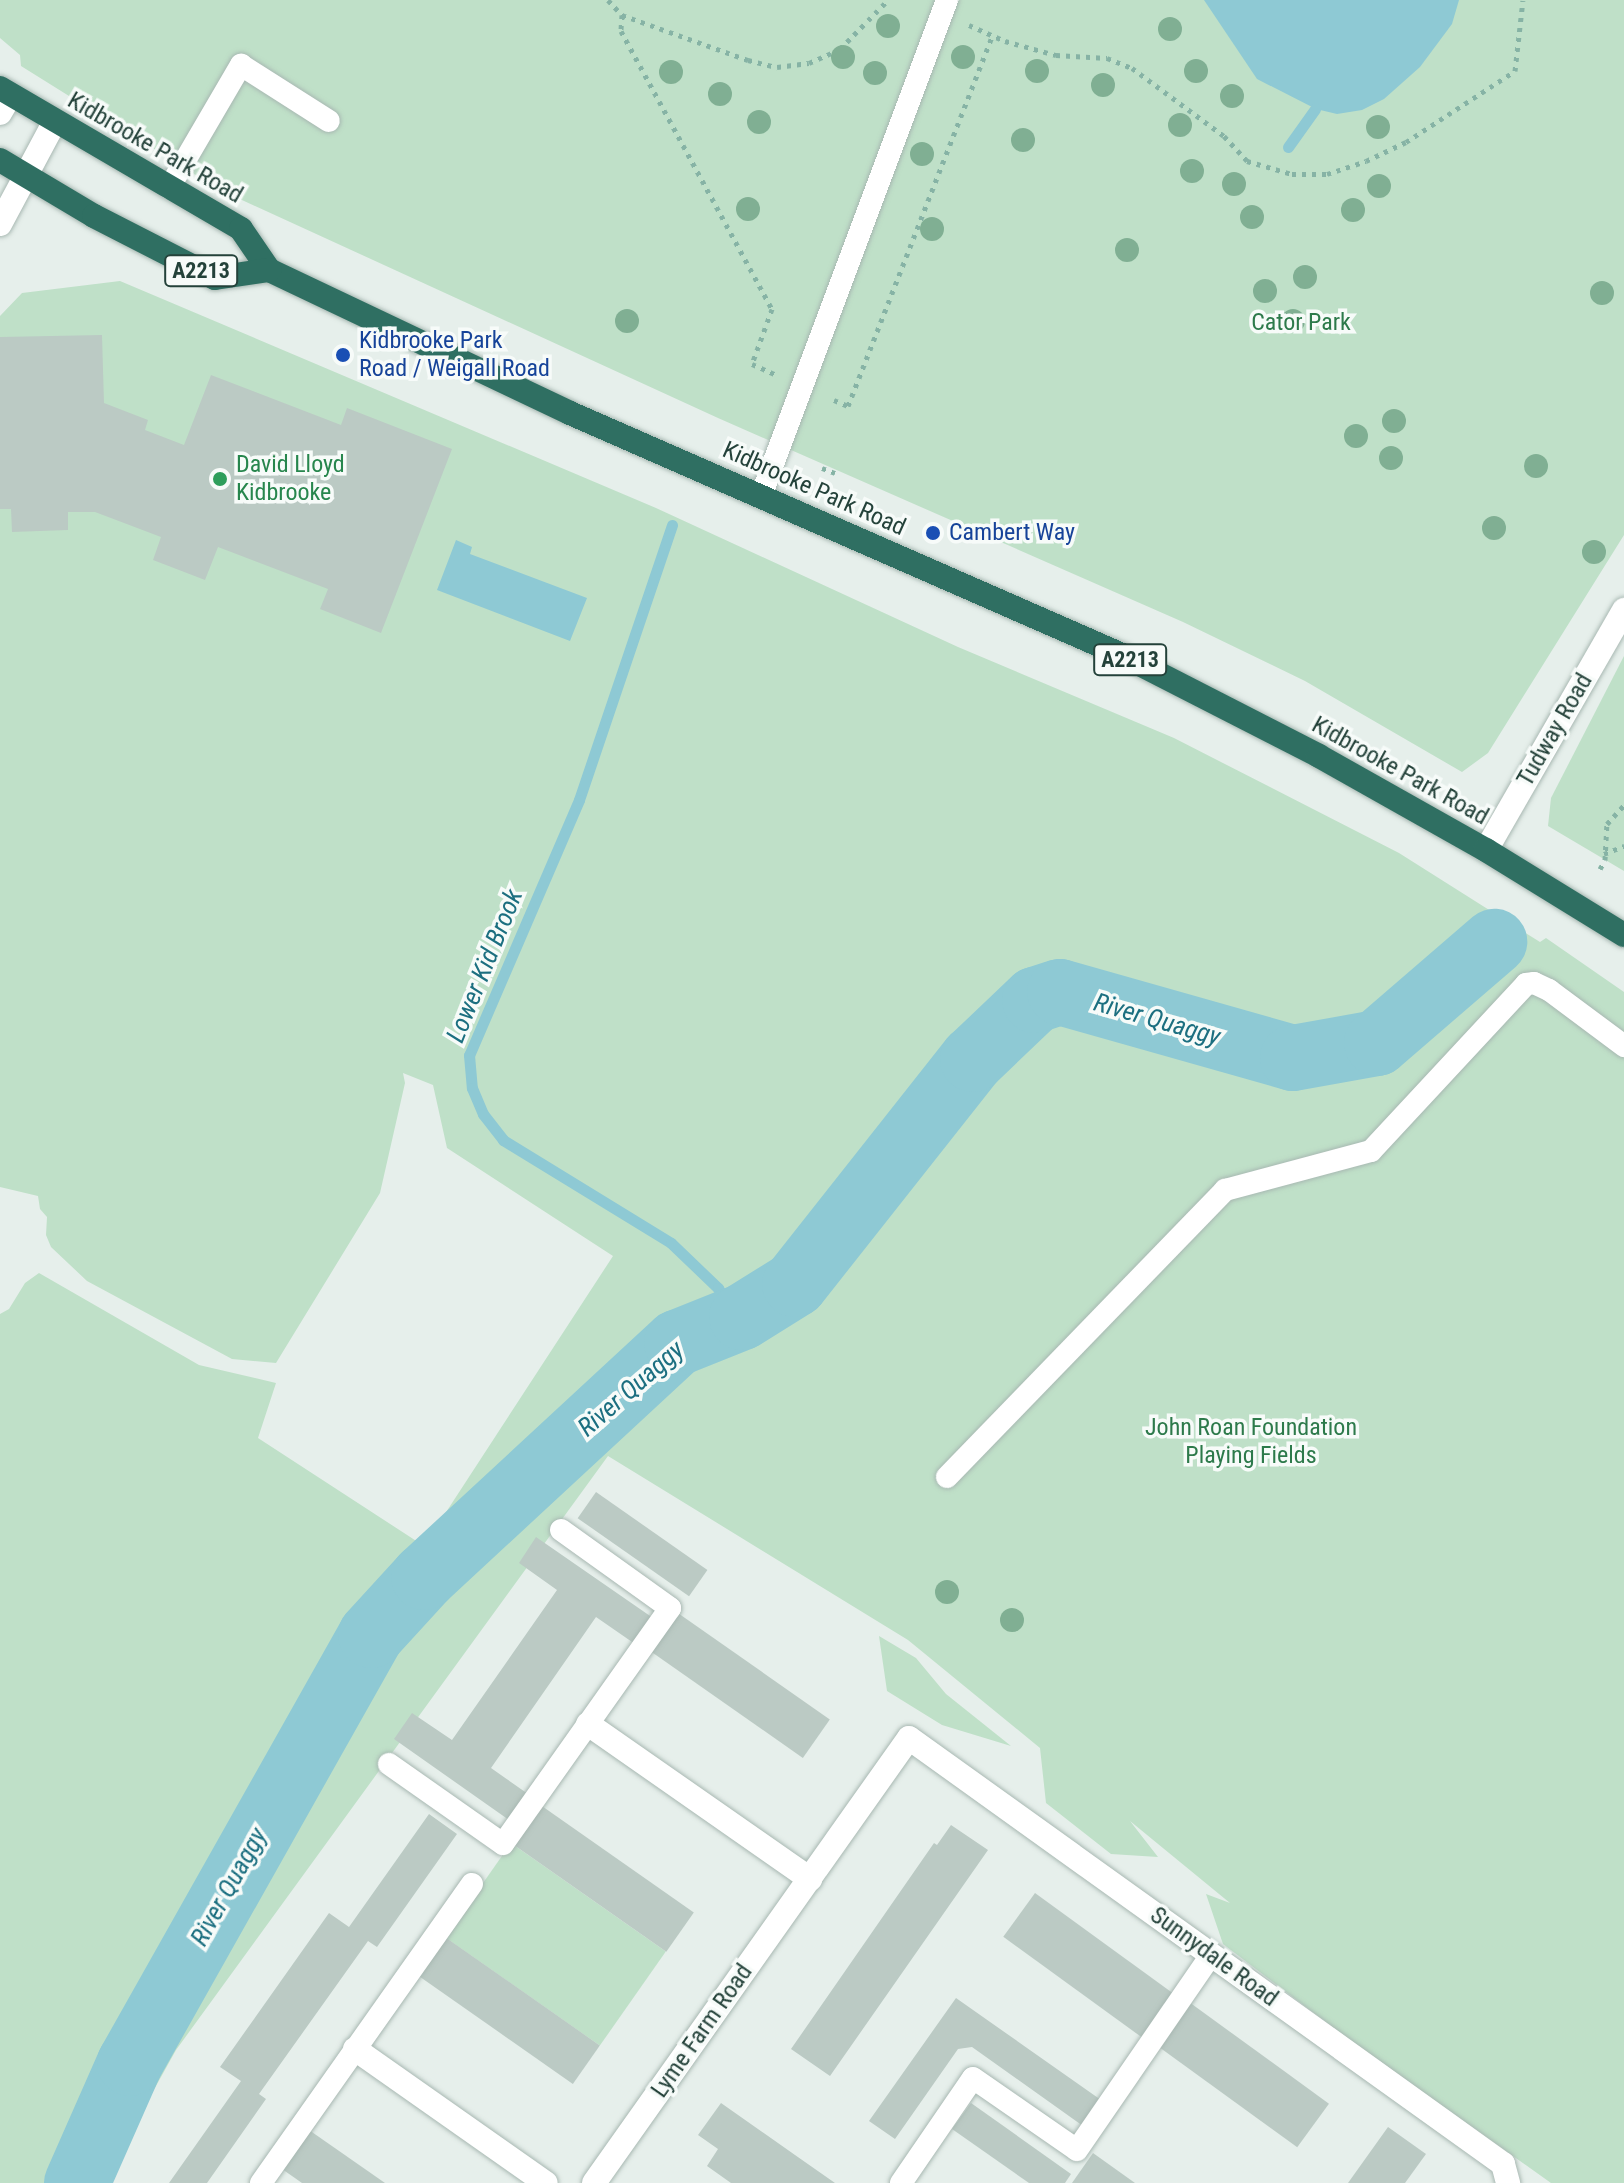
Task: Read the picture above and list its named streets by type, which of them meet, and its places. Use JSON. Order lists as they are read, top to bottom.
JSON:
{
  "streets": {
    "highway": ["Kidbrooke Park Road", "A2213"],
    "street": ["Tudway Road", "Sunnydale Road", "Lyme Farm Road"]
  },
  "crossings": [
    ["Kidbrooke Park Road", "A2213"],
    ["Kidbrooke Park Road", "Tudway Road"],
    ["Sunnydale Road", "Lyme Farm Road"]
  ],
  "water": ["Lower Kid Brook", "River Quaggy"],
  "parks": ["Cator Park", "John Roan Foundation Playing Fields"],
  "places": ["Kidbrooke Park Road / Weigall Road", "David Lloyd Kidbrooke", "Cambert Way"]
}
